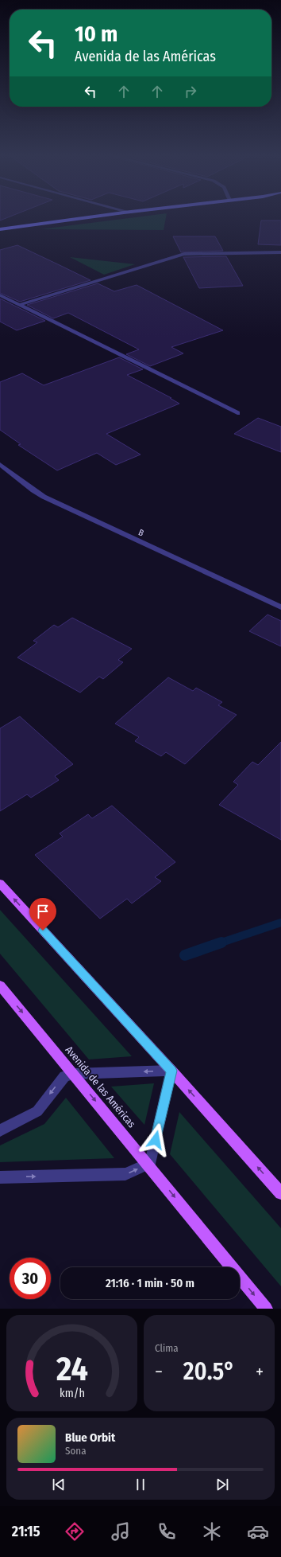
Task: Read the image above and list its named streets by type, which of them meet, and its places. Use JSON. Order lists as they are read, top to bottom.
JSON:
{
  "streets": {
    "main road": ["Avenida de las Américas"],
    "street": ["B"]
  },
  "one_way": ["Avenida de las Américas"],
  "page": {
    "turn": ["10 m", "Avenida de las Américas"],
    "limit": "30",
    "trip": "21:16 · 1 min · 50 m",
    "tile": "Clima",
    "heat": ["−", "20.5°", "+"],
    "song": ["Blue Orbit", "Sona"],
    "tabs": "21:15",
    "gauge": ["24", "km/h"]
  }
}
